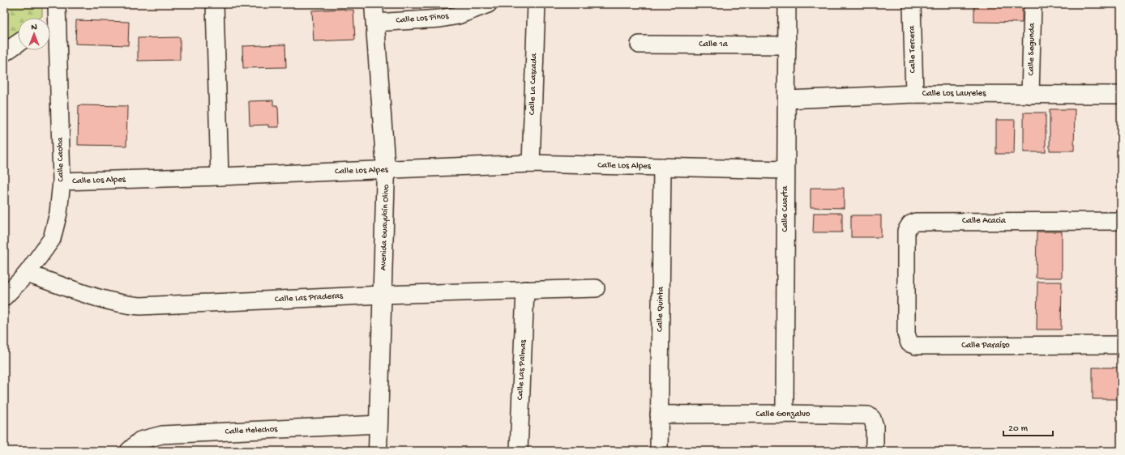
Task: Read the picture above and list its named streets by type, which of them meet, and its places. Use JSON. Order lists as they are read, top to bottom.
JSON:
{
  "streets": {
    "main road": ["Avenida Guayubín Olivo"],
    "street": [
      "Calle Los Pinos",
      "Calle 1a",
      "Calle Tercera",
      "Calle Segunda",
      "Calle La Cascada",
      "Calle Los Laureles",
      "Calle Caoba",
      "Calle Los Alpes",
      "Calle Cuarta",
      "Calle Acacia",
      "Calle Las Praderas",
      "Calle Quinta",
      "Calle Paraíso",
      "Calle Las Palmas",
      "Calle Gonzalvo",
      "Calle Helechos"
    ]
  },
  "crossings": [
    ["Calle Los Pinos", "Avenida Guayubín Olivo"],
    ["Calle 1a", "Calle Cuarta"],
    ["Calle Tercera", "Calle Los Laureles"],
    ["Calle Segunda", "Calle Los Laureles"],
    ["Calle La Cascada", "Calle Los Alpes"],
    ["Calle Los Laureles", "Calle Cuarta"],
    ["Calle Caoba", "Calle Los Alpes"],
    ["Calle Caoba", "Calle Las Praderas"],
    ["Calle Los Alpes", "Calle Cuarta"],
    ["Calle Los Alpes", "Avenida Guayubín Olivo"],
    ["Calle Los Alpes", "Calle Quinta"],
    ["Calle Cuarta", "Calle Gonzalvo"],
    ["Calle Acacia", "Calle Paraíso"],
    ["Avenida Guayubín Olivo", "Calle Las Praderas"],
    ["Avenida Guayubín Olivo", "Calle Helechos"],
    ["Calle Las Praderas", "Calle Las Palmas"],
    ["Calle Quinta", "Calle Gonzalvo"]
  ],
  "scale_bar": "20 m",
  "north": "top"
}
